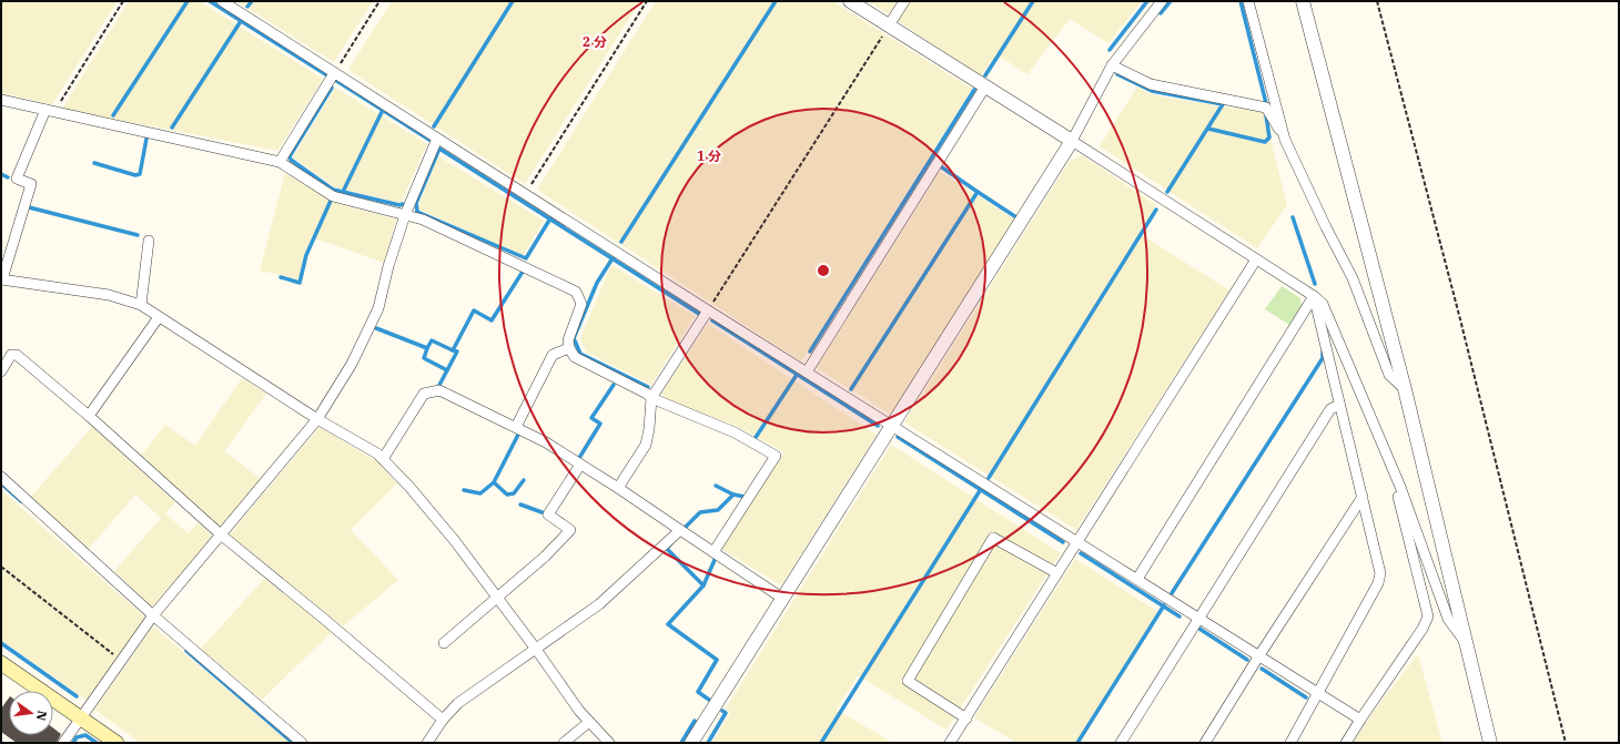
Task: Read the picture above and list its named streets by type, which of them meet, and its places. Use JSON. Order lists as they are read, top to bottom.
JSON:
{
  "north": "right",
  "rings": ["2 分", "1 分"]
}
